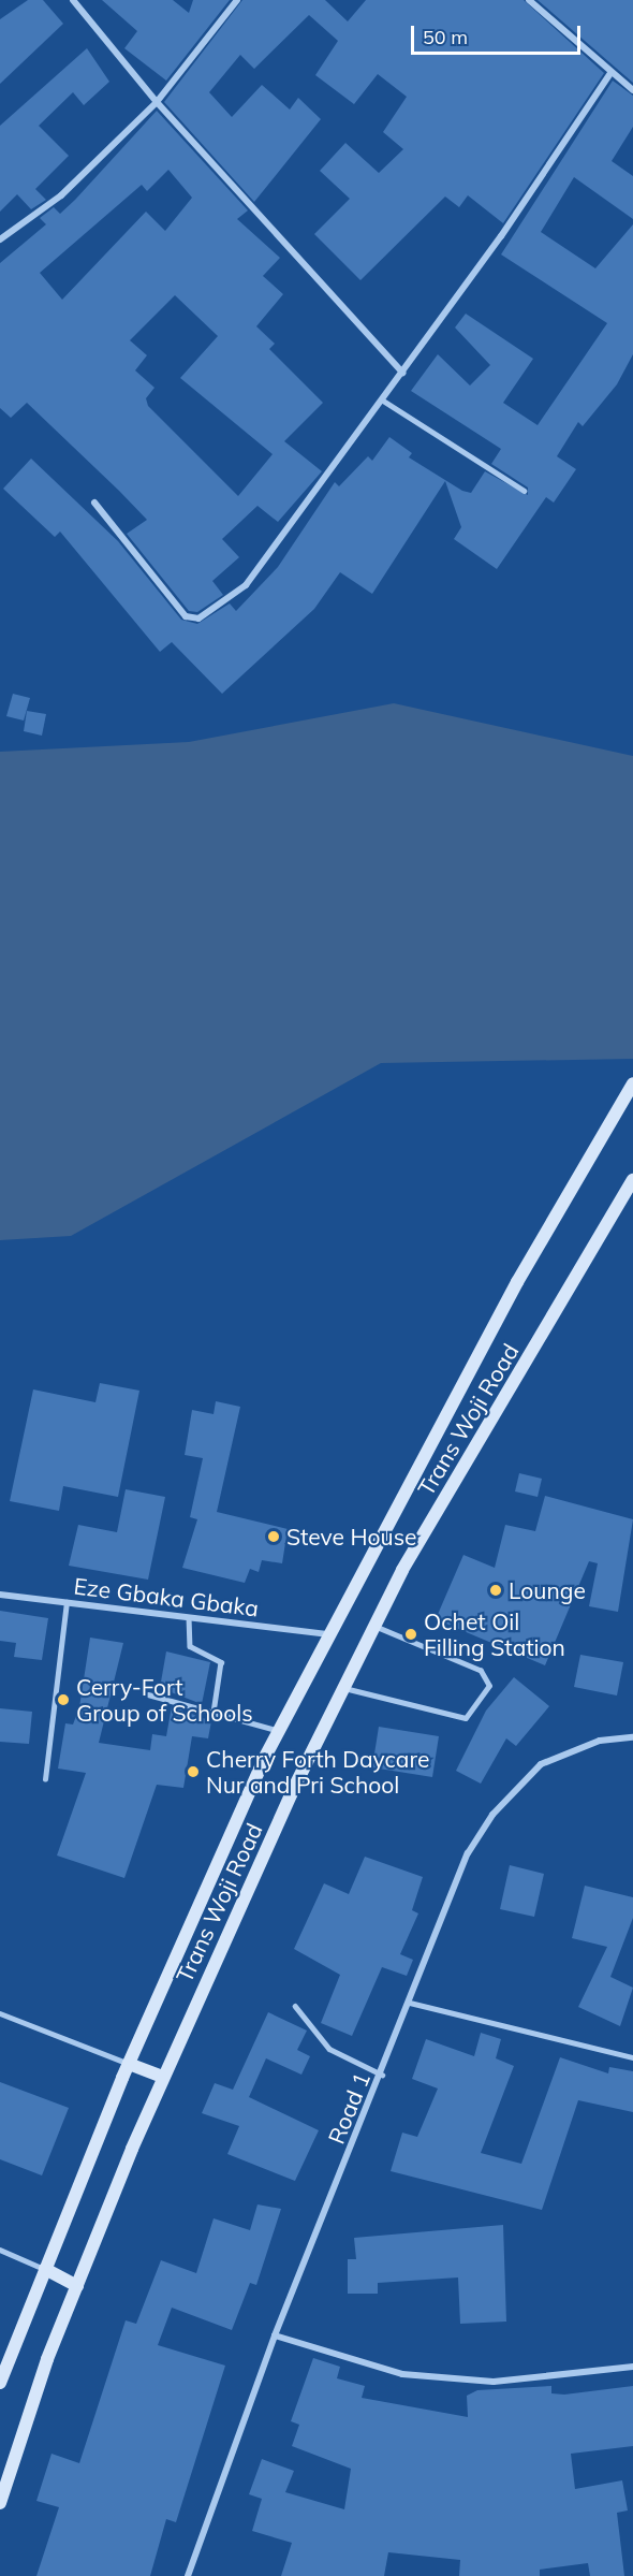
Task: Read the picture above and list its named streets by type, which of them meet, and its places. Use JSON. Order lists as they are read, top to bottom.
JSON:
{
  "streets": {
    "main road": ["Trans Woji Road"],
    "street": ["Eze Gbaka Gbaka", "Road 1"]
  },
  "crossings": [
    ["Trans Woji Road", "Eze Gbaka Gbaka"]
  ],
  "places": [
    "Steve House",
    "Lounge",
    "Ochet Oil Filling Station",
    "Cerry-Fort Group of Schools",
    "Cherry Forth Daycare Nur and Pri School"
  ],
  "scale_bar": "50 m"
}
